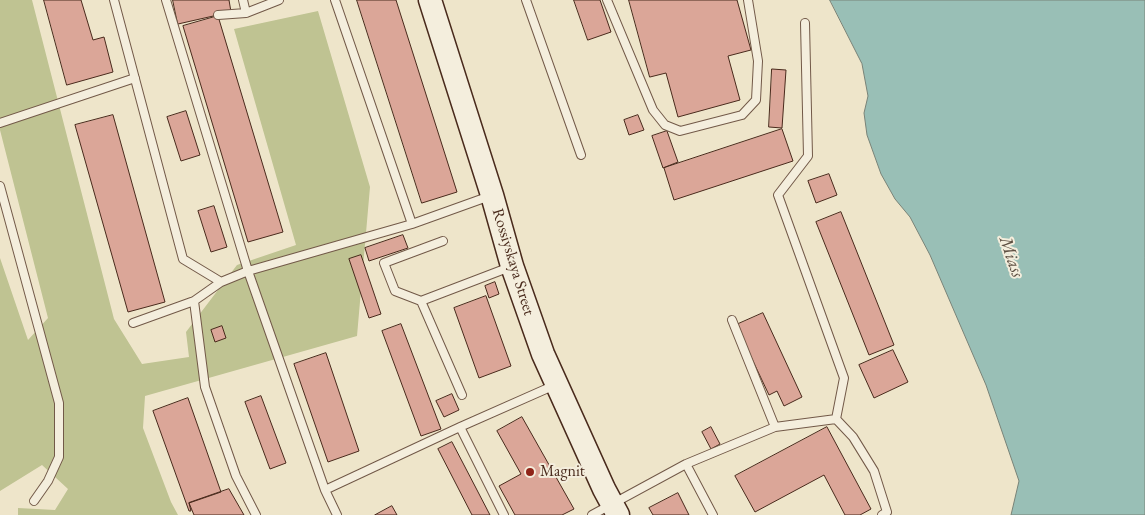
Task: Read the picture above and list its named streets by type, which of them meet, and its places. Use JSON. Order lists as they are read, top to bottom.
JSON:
{
  "streets": {
    "main road": ["Rossiyskaya Street"]
  },
  "water": ["Miass"],
  "places": ["Magnit"]
}
